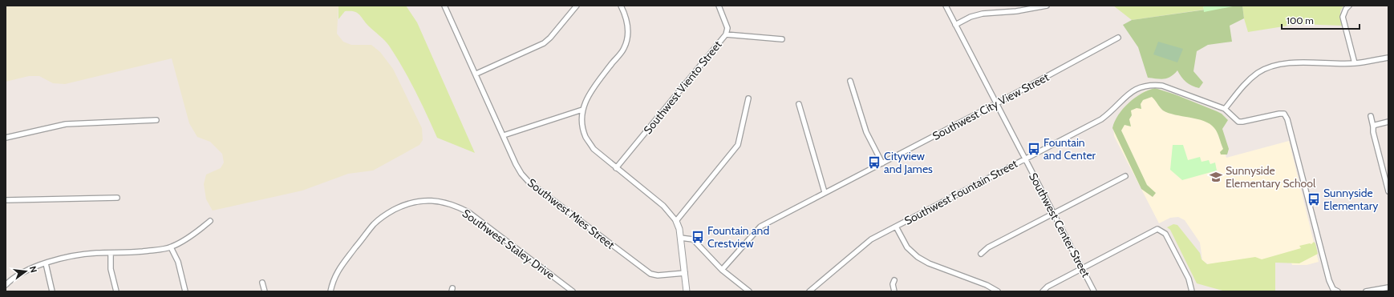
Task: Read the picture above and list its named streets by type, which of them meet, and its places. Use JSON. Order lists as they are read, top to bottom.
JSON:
{
  "streets": {
    "street": [
      "Southwest Viento Street",
      "Southwest City View Street",
      "Southwest Fountain Street",
      "Southwest Mies Street",
      "Southwest Center Street",
      "Southwest Staley Drive"
    ]
  },
  "crossings": [
    ["Southwest City View Street", "Southwest Center Street"],
    ["Southwest Fountain Street", "Southwest Center Street"]
  ],
  "places": {
    "bus stop": [
      "Fountain and Center",
      "Cityview and James",
      "Sunnyside Elementary",
      "Fountain and Crestview"
    ],
    "school or university": ["Sunnyside Elementary School"]
  },
  "scale_bar": "100 m",
  "north": "right"
}
